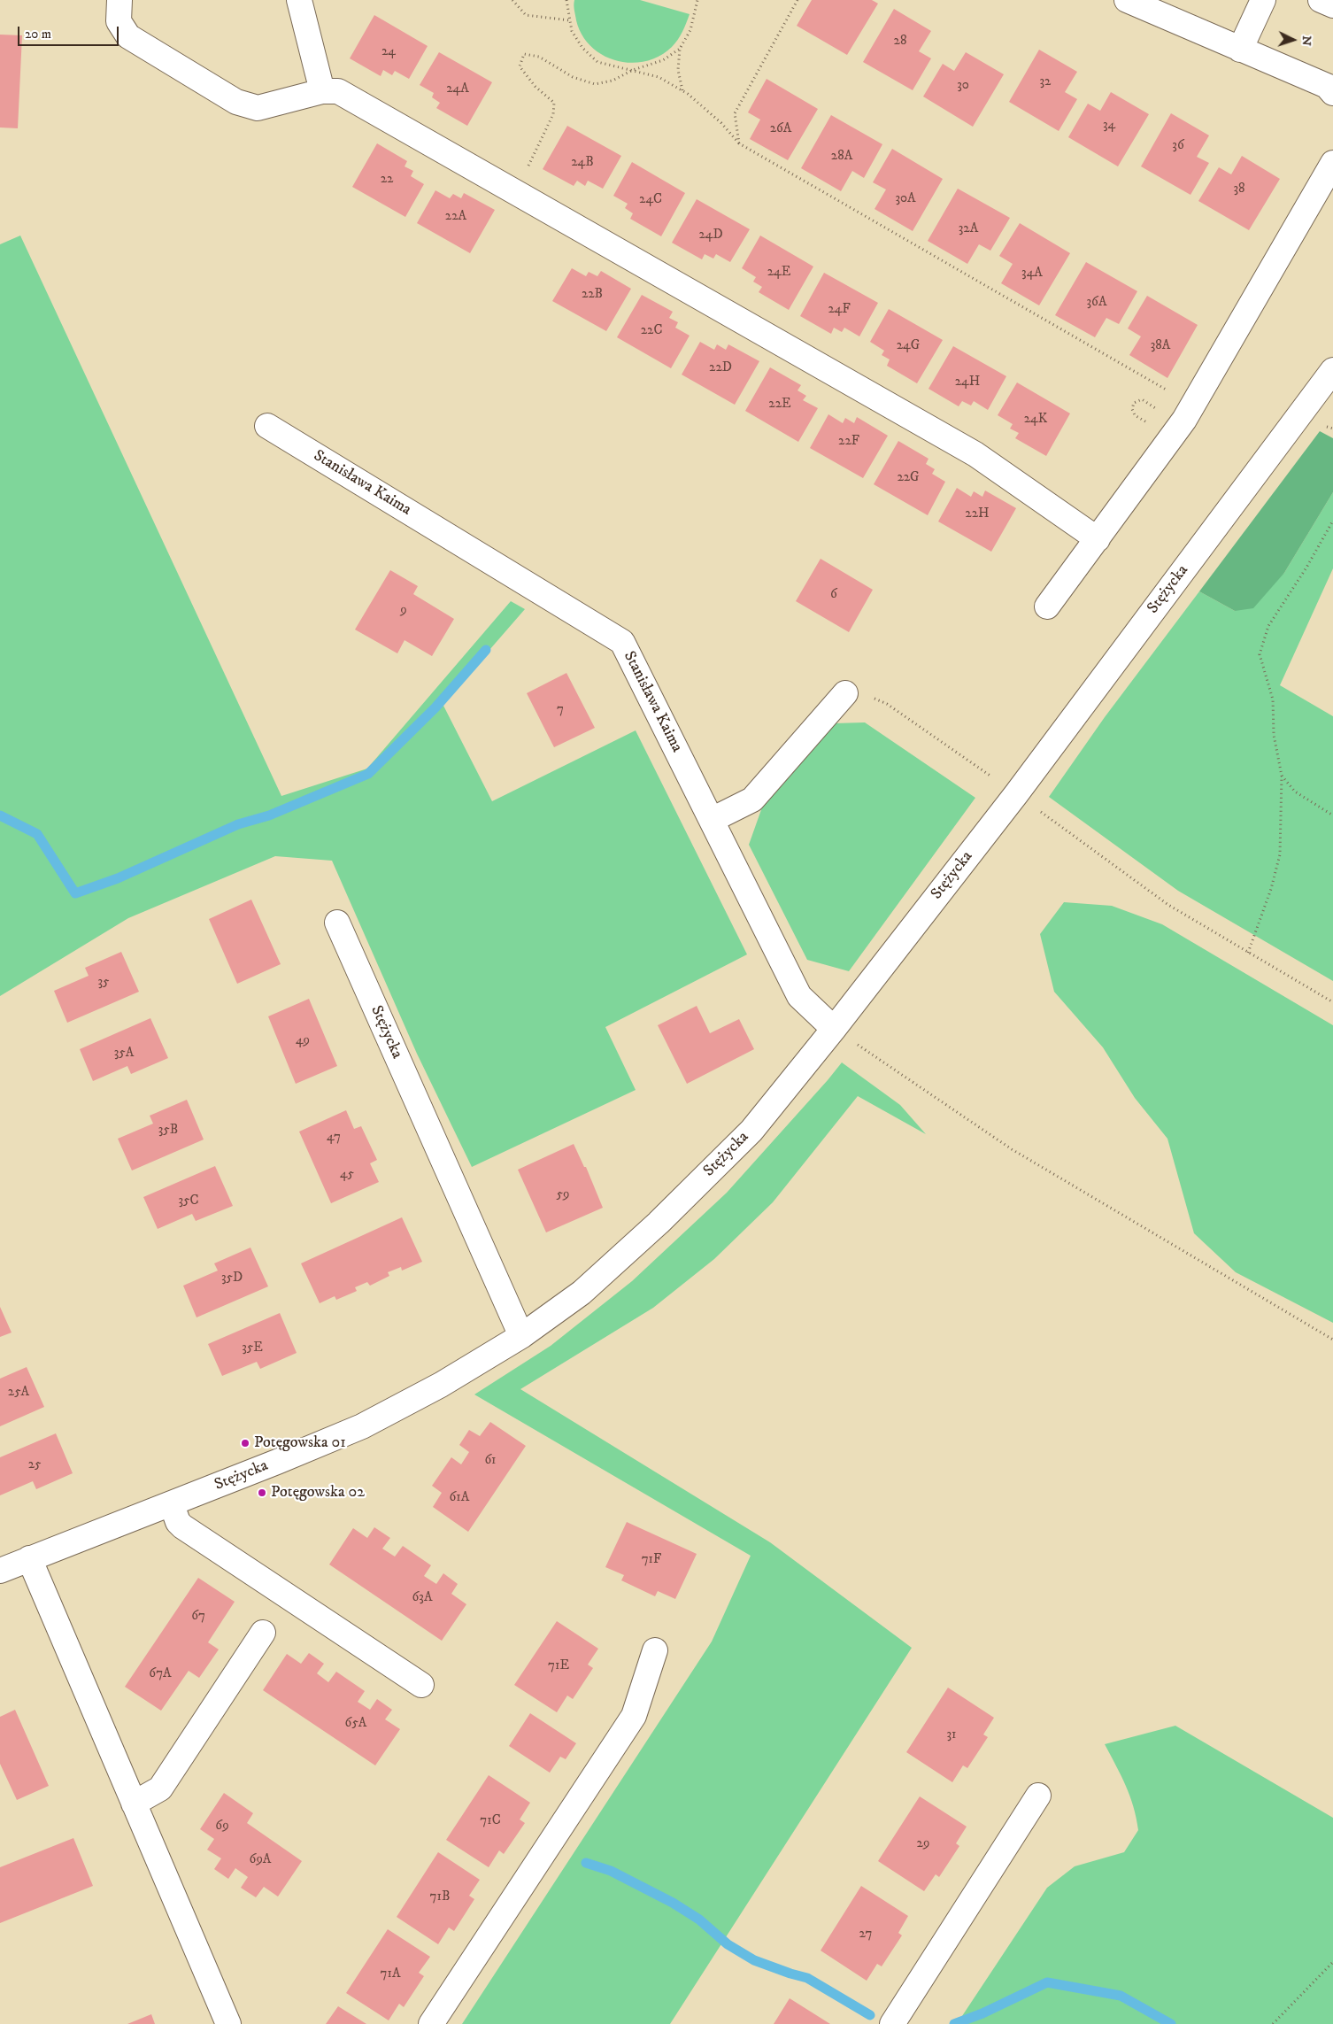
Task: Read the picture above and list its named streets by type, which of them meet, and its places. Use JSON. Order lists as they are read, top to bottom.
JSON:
{
  "streets": {
    "street": ["Stanisława Kaima", "Stężycka"]
  },
  "crossings": [
    ["Stanisława Kaima", "Stężycka"]
  ],
  "places": ["Potęgowska 01", "Potęgowska 02"],
  "house_numbers": [
    "28",
    "24",
    "32",
    "30",
    "24A",
    "34",
    "26A",
    "36",
    "28A",
    "24B",
    "22",
    "38",
    "30A",
    "24C",
    "22A",
    "32A",
    "24D",
    "24E",
    "34A",
    "22B",
    "36A",
    "24F",
    "22C",
    "24G",
    "38A",
    "22D",
    "24H",
    "22E",
    "24K",
    "22F",
    "22G",
    "22H",
    "6",
    "9",
    "7",
    "35",
    "49",
    "35A",
    "35B",
    "47",
    "45",
    "59",
    "35C",
    "35D",
    "35E",
    "25A",
    "61",
    "25",
    "61A",
    "71F",
    "63A",
    "67",
    "71E",
    "67A",
    "65A",
    "31",
    "71C",
    "69",
    "29",
    "69A",
    "71B",
    "27",
    "71A"
  ],
  "scale_bar": "20 m",
  "north": "right"
}
